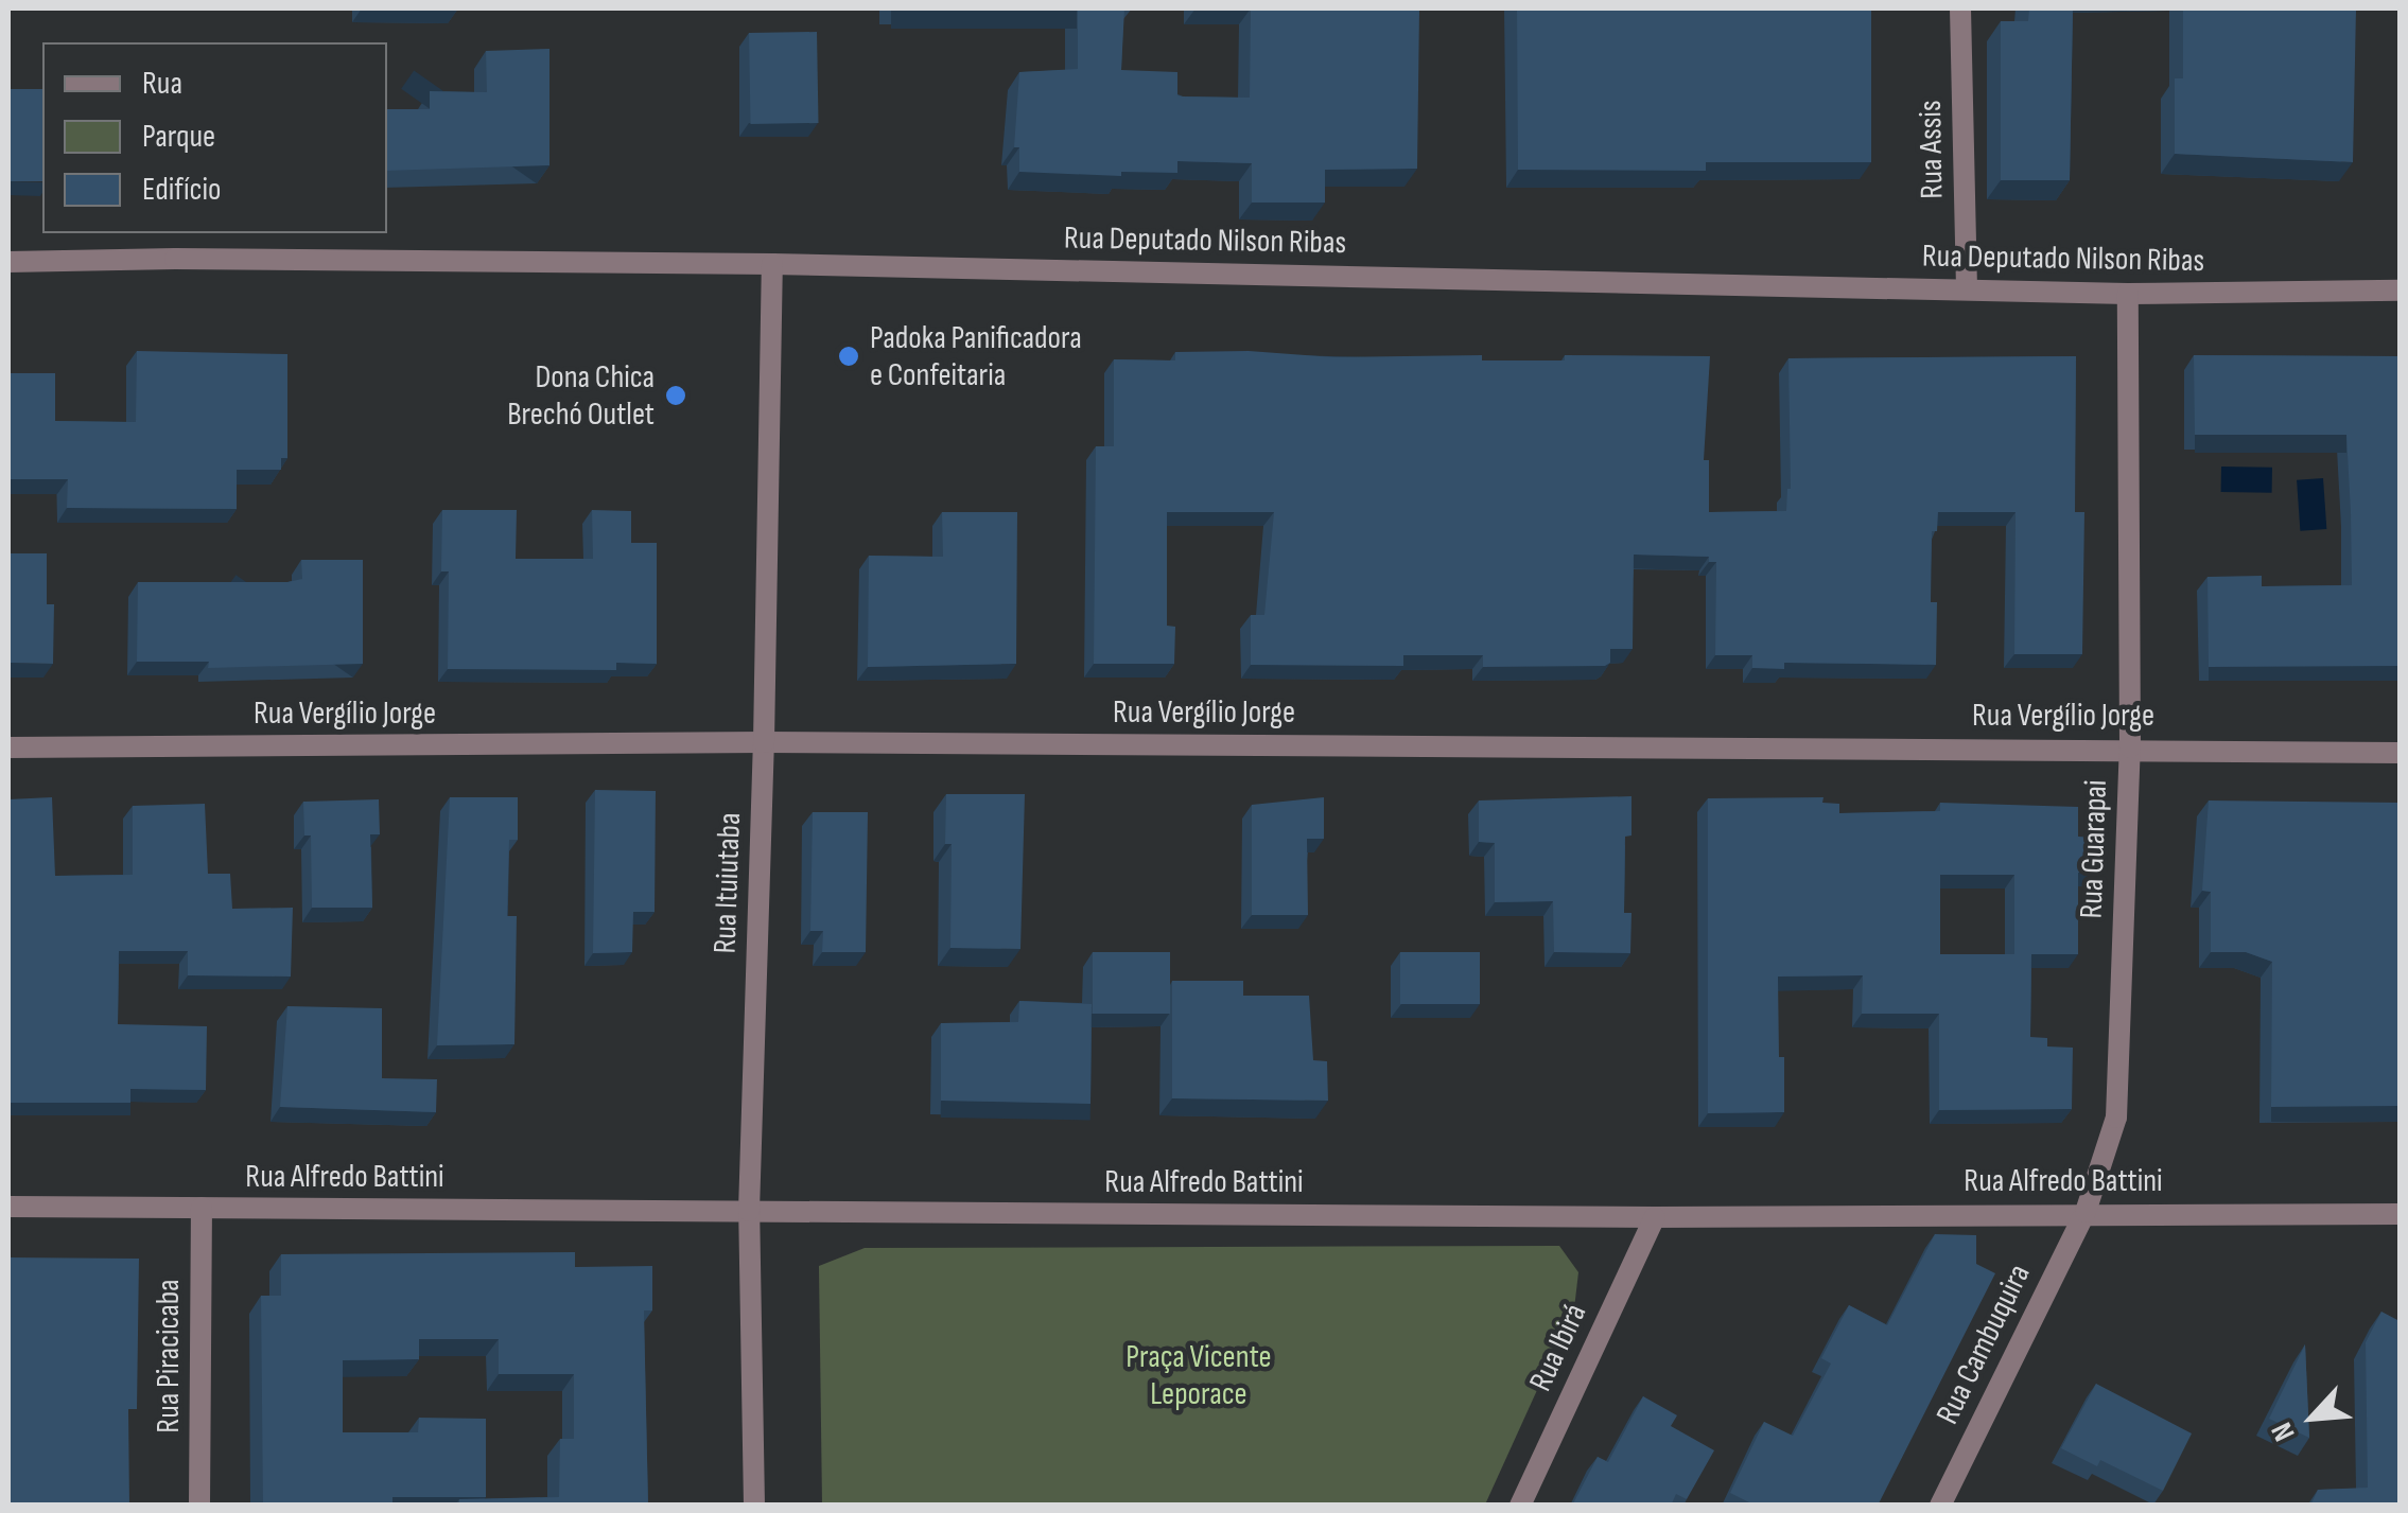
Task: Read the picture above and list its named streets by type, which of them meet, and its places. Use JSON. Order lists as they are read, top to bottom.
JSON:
{
  "streets": {
    "street": [
      "Rua Assis",
      "Rua Deputado Nilson Ribas",
      "Rua Vergílio Jorge",
      "Rua Guarapai",
      "Rua Ituiutaba",
      "Rua Alfredo Battini",
      "Rua Cambuquira",
      "Rua Ibirá",
      "Rua Piracicaba"
    ]
  },
  "crossings": [
    ["Rua Assis", "Rua Deputado Nilson Ribas"],
    ["Rua Deputado Nilson Ribas", "Rua Guarapai"],
    ["Rua Deputado Nilson Ribas", "Rua Ituiutaba"],
    ["Rua Vergílio Jorge", "Rua Guarapai"],
    ["Rua Vergílio Jorge", "Rua Ituiutaba"],
    ["Rua Guarapai", "Rua Alfredo Battini"],
    ["Rua Guarapai", "Rua Cambuquira"],
    ["Rua Ituiutaba", "Rua Alfredo Battini"],
    ["Rua Alfredo Battini", "Rua Cambuquira"],
    ["Rua Alfredo Battini", "Rua Ibirá"],
    ["Rua Alfredo Battini", "Rua Piracicaba"]
  ],
  "parks": ["Praça Vicente Leporace"],
  "places": ["Padoka Panificadora e Confeitaria", "Dona Chica Brechó Outlet"],
  "legend": ["Rua", "Parque", "Edifício"],
  "north": "bottom left"
}
